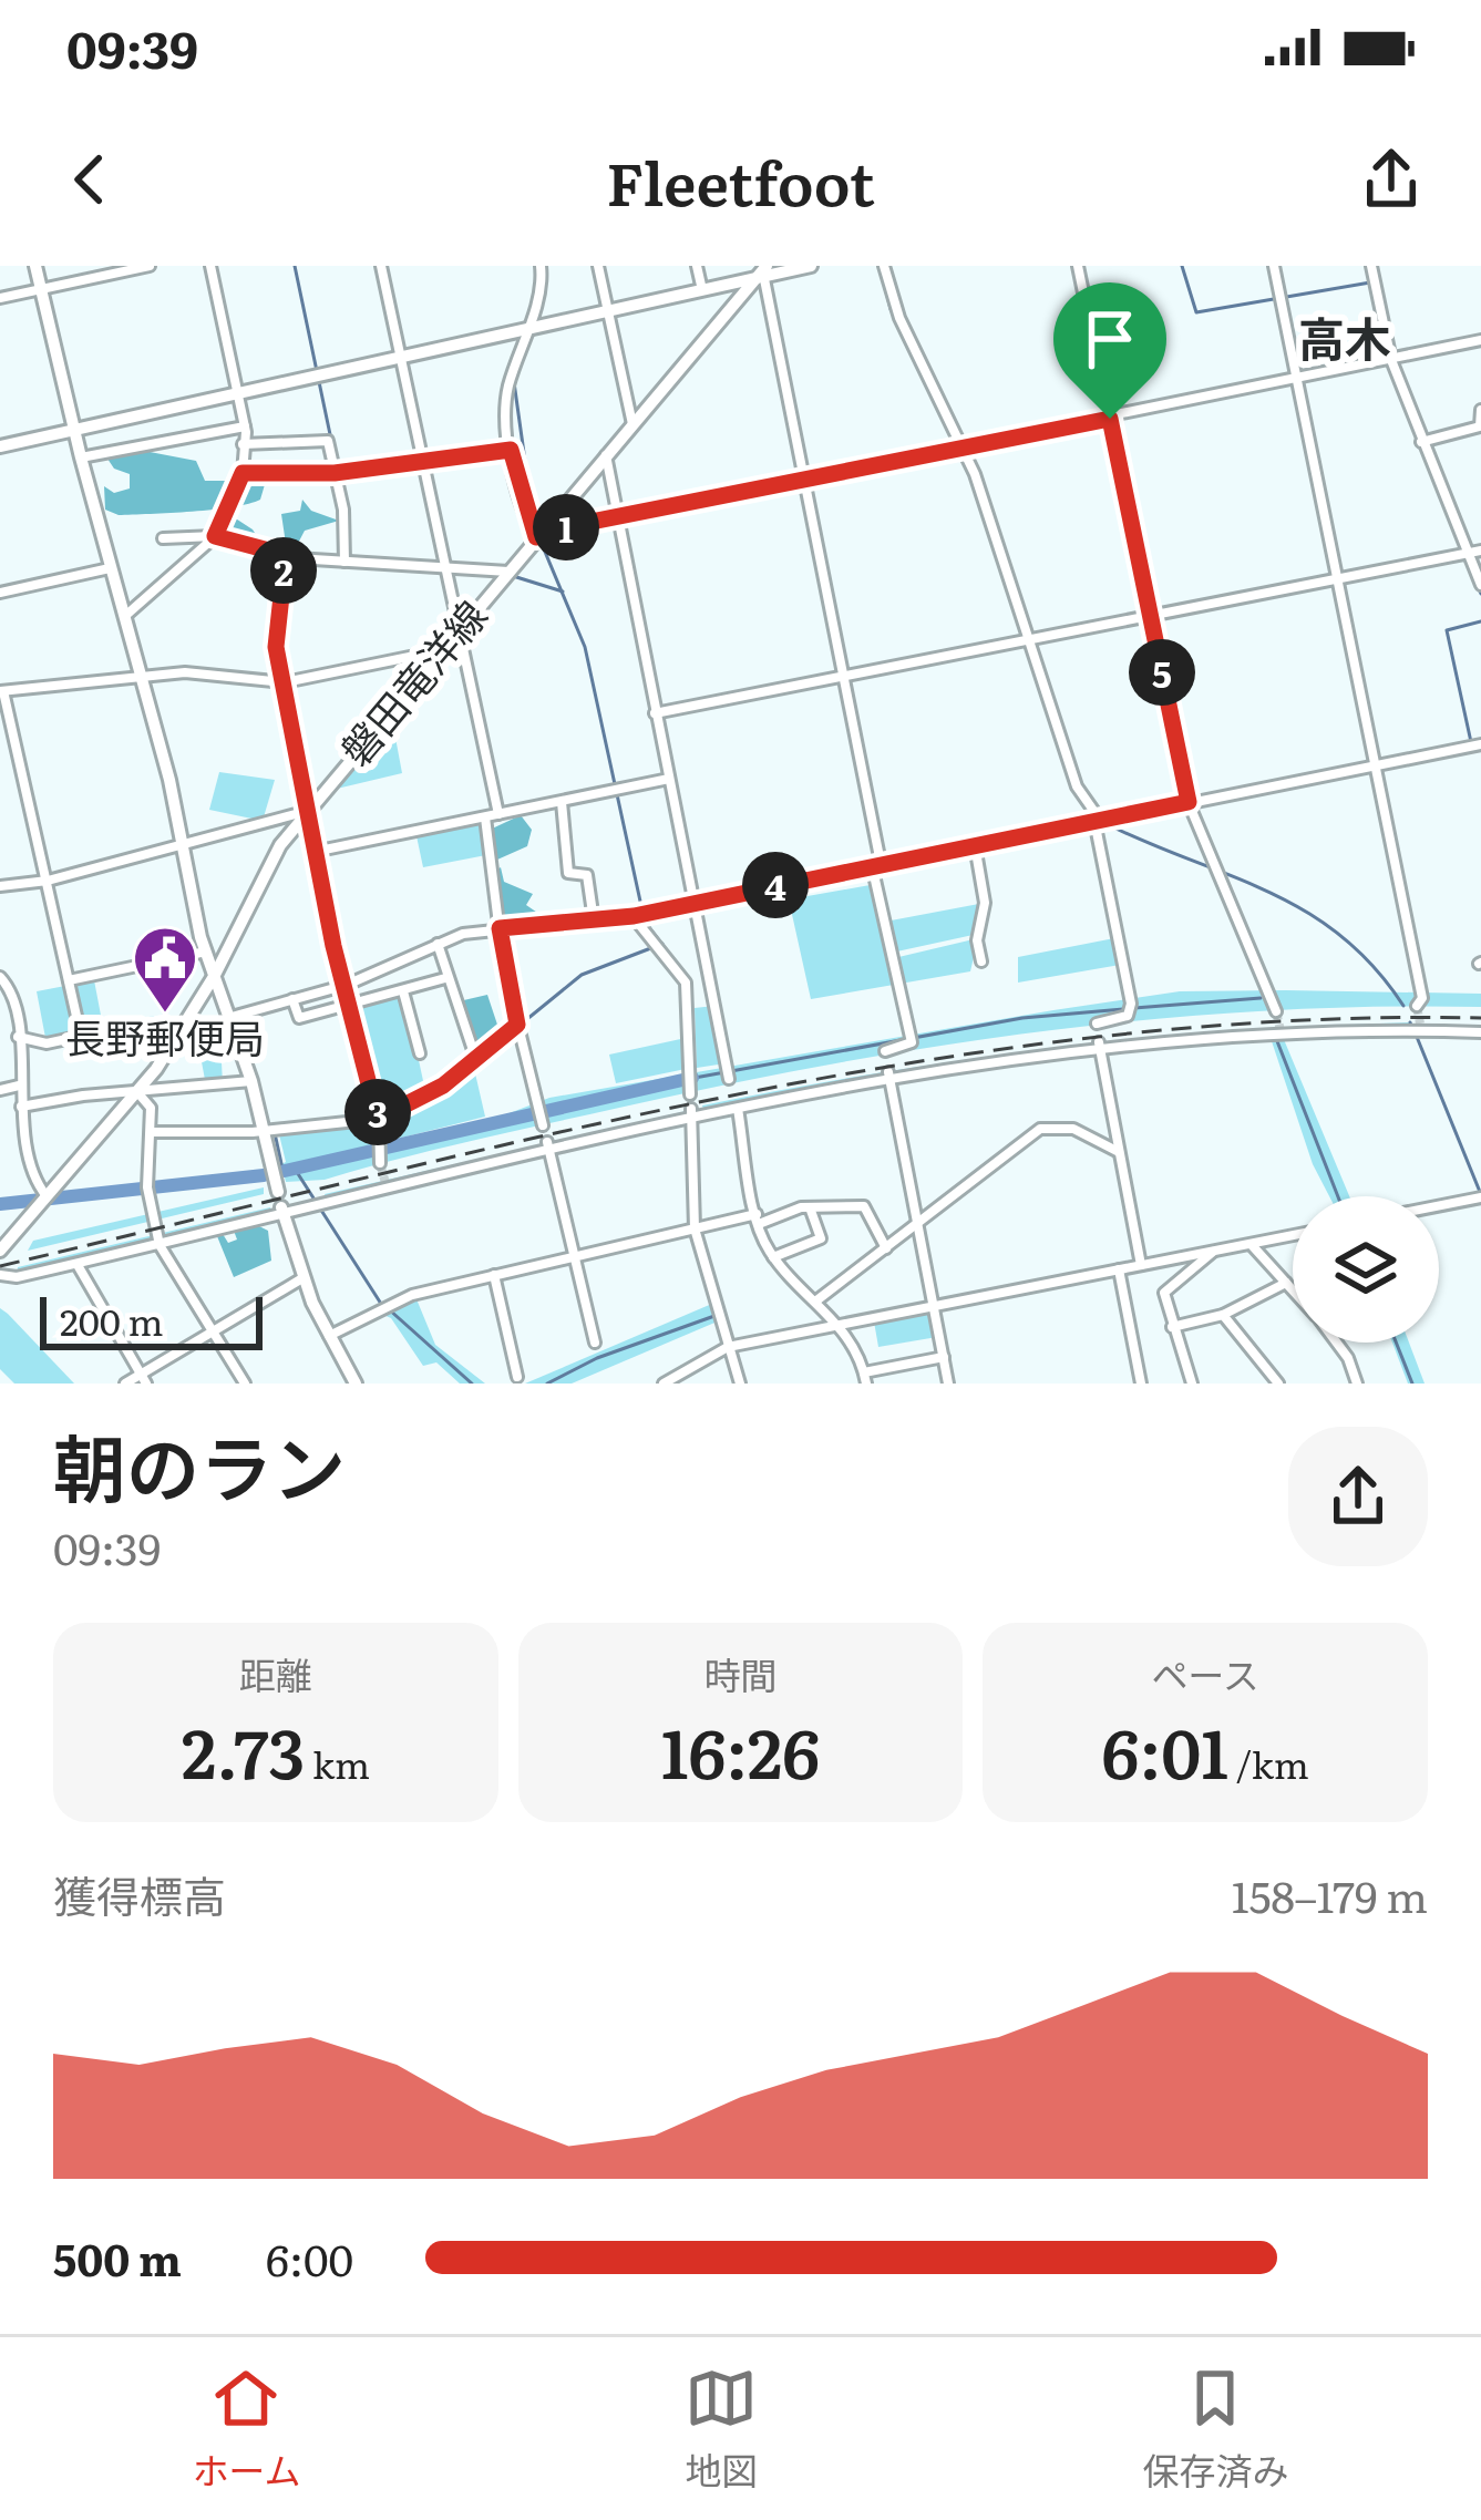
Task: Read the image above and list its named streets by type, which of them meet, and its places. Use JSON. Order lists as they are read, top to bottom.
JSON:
{
  "streets": {
    "street": ["磐田竜洋線"]
  },
  "districts": ["高木"],
  "places": {
    "public building": ["長野郵便局"]
  },
  "scale_bar": "200 m",
  "page": {
    "status": "09:39",
    "header": "Fleetfoot",
    "pins": [
      "1",
      "2",
      "5",
      "4",
      "3"
    ],
    "scale": "200 m",
    "heading": ["朝のラン", "09:39"],
    "stats": [
      ["距離", "2.73 km"],
      ["時間", "16:26"],
      ["ペース", "6:01 /km"]
    ],
    "chart": ["獲得標高", "158–179 m"],
    "list": [
      {
        "name": "500 m",
        "note": "6:00"
      }
    ],
    "tabs": ["ホーム", "地図", "保存済み"]
  }
}
